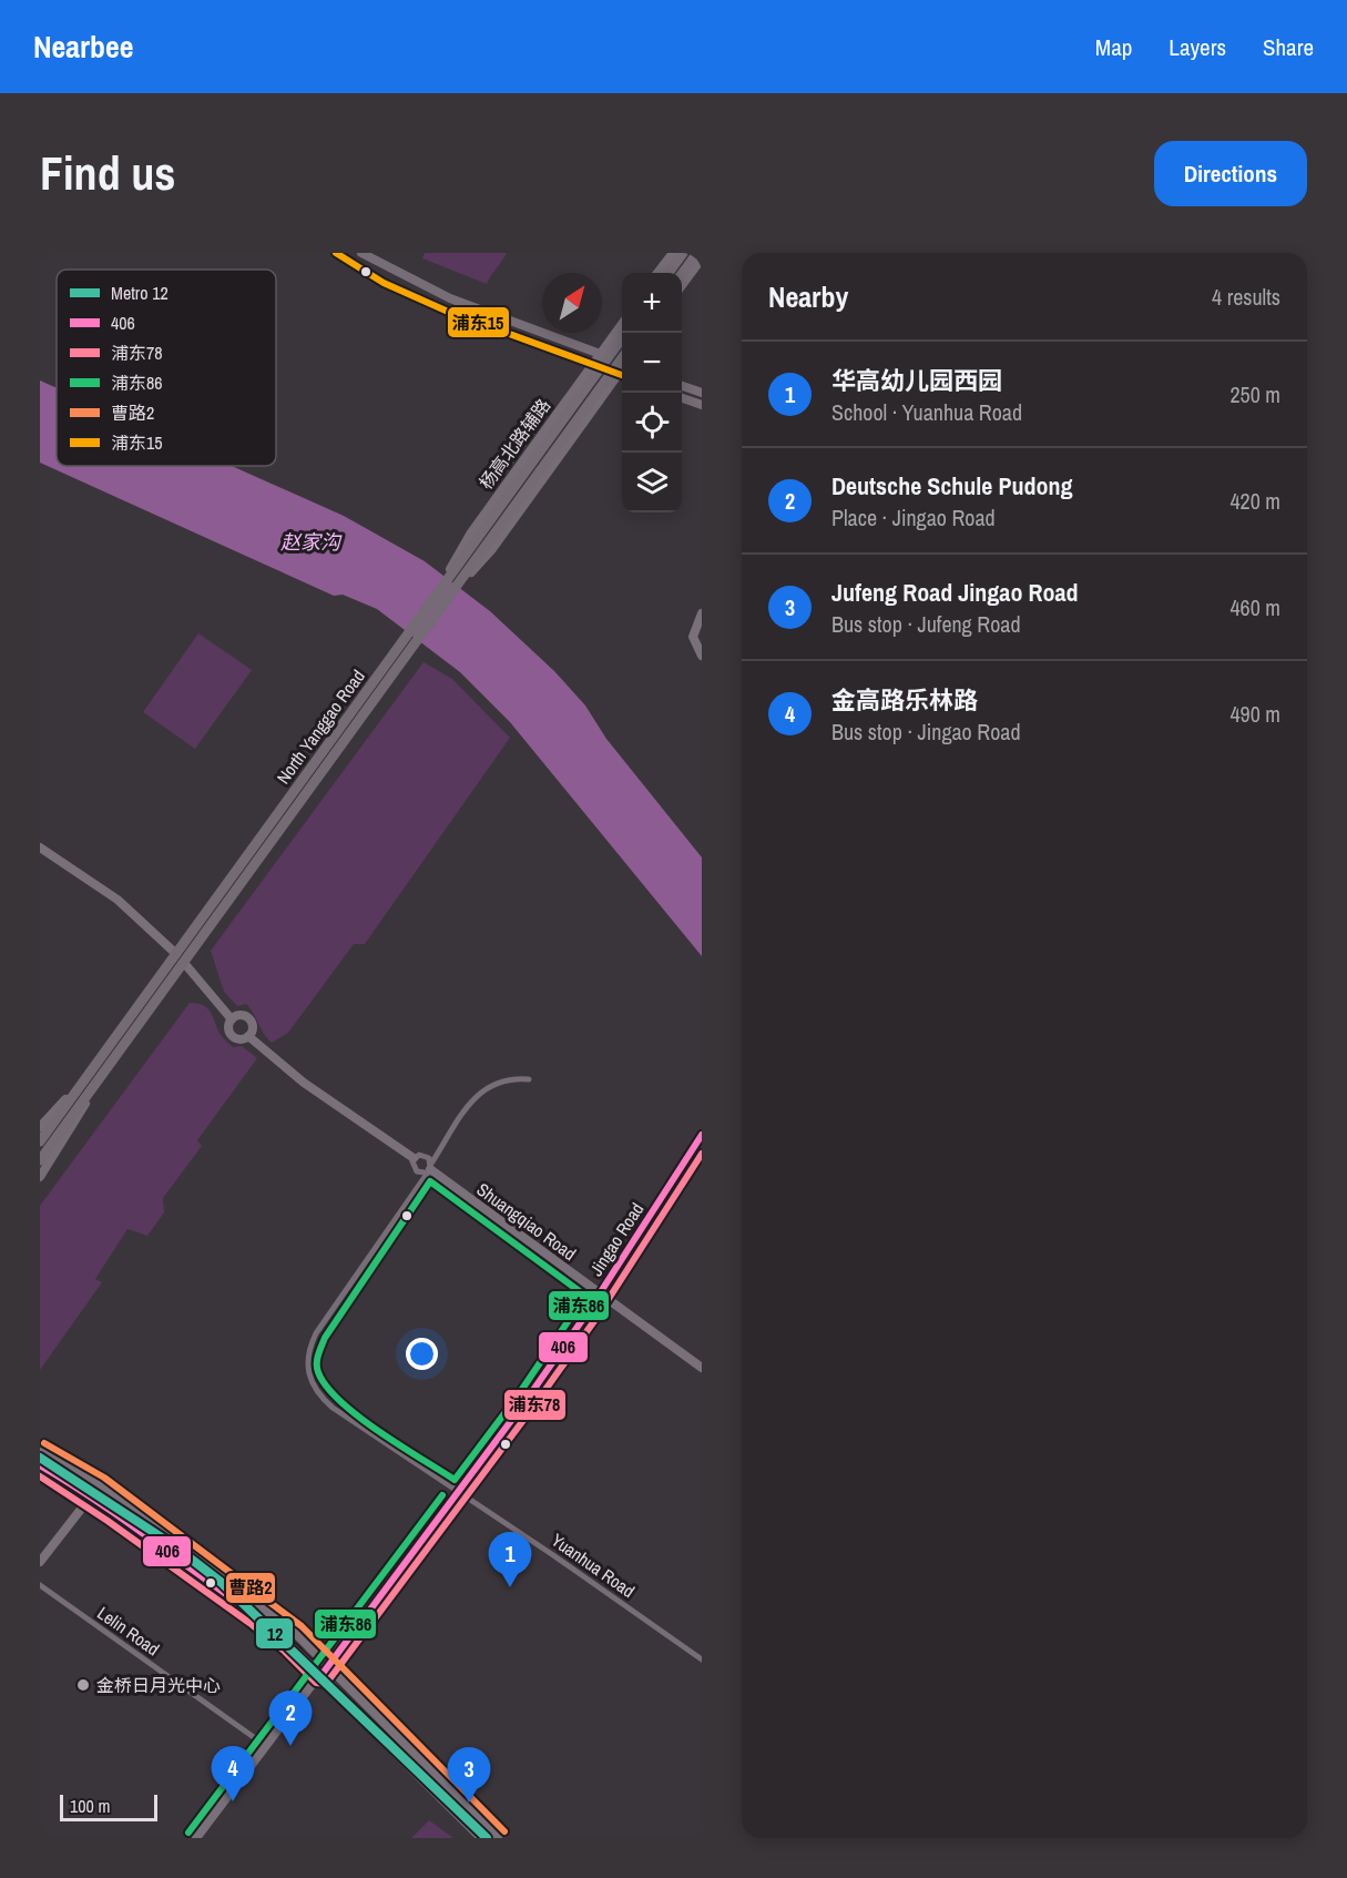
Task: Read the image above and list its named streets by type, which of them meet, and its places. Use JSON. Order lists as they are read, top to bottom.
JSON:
{
  "streets": {
    "highway": ["North Yanggao Road"],
    "main road": ["杨高北路辅路", "Shuangqiao Road", "Jingao Road"],
    "street": ["Yuanhua Road", "Lelin Road"]
  },
  "crossings": [
    ["杨高北路辅路", "North Yanggao Road"],
    ["Shuangqiao Road", "Jingao Road"],
    ["Shuangqiao Road", "Yuanhua Road"],
    ["Jingao Road", "Yuanhua Road"],
    ["Jingao Road", "Lelin Road"]
  ],
  "water": ["赵家沟"],
  "places": ["金桥日月光中心"],
  "lines": [
    "transit line 浦东15",
    "transit line 406",
    "transit line 浦东78",
    "transit line 浦东86",
    "transit line 曹路2",
    "metro line 12"
  ],
  "legend": [
    "Metro 12",
    "406",
    "浦东78",
    "浦东86",
    "曹路2",
    "浦东15"
  ],
  "scale_bar": "100 m",
  "north": "top right",
  "page": {
    "header": "Nearbee",
    "nav": ["Map", "Layers", "Share"],
    "buttons": "Directions",
    "title": "Find us",
    "heading": ["Nearby", "4 results"],
    "map_buttons": ["+", "−"],
    "list": [
      {
        "mark": "1",
        "name": "华高幼儿园西园",
        "note": "School · Yuanhua Road",
        "value": "250 m"
      },
      {
        "mark": "2",
        "name": "Deutsche Schule Pudong",
        "note": "Place · Jingao Road",
        "value": "420 m"
      },
      {
        "mark": "3",
        "name": "Jufeng Road Jingao Road",
        "note": "Bus stop · Jufeng Road",
        "value": "460 m"
      },
      {
        "mark": "4",
        "name": "金高路乐林路",
        "note": "Bus stop · Jingao Road",
        "value": "490 m"
      }
    ],
    "pins": [
      "1",
      "2",
      "4",
      "3"
    ],
    "scale": "100 m"
  }
}
